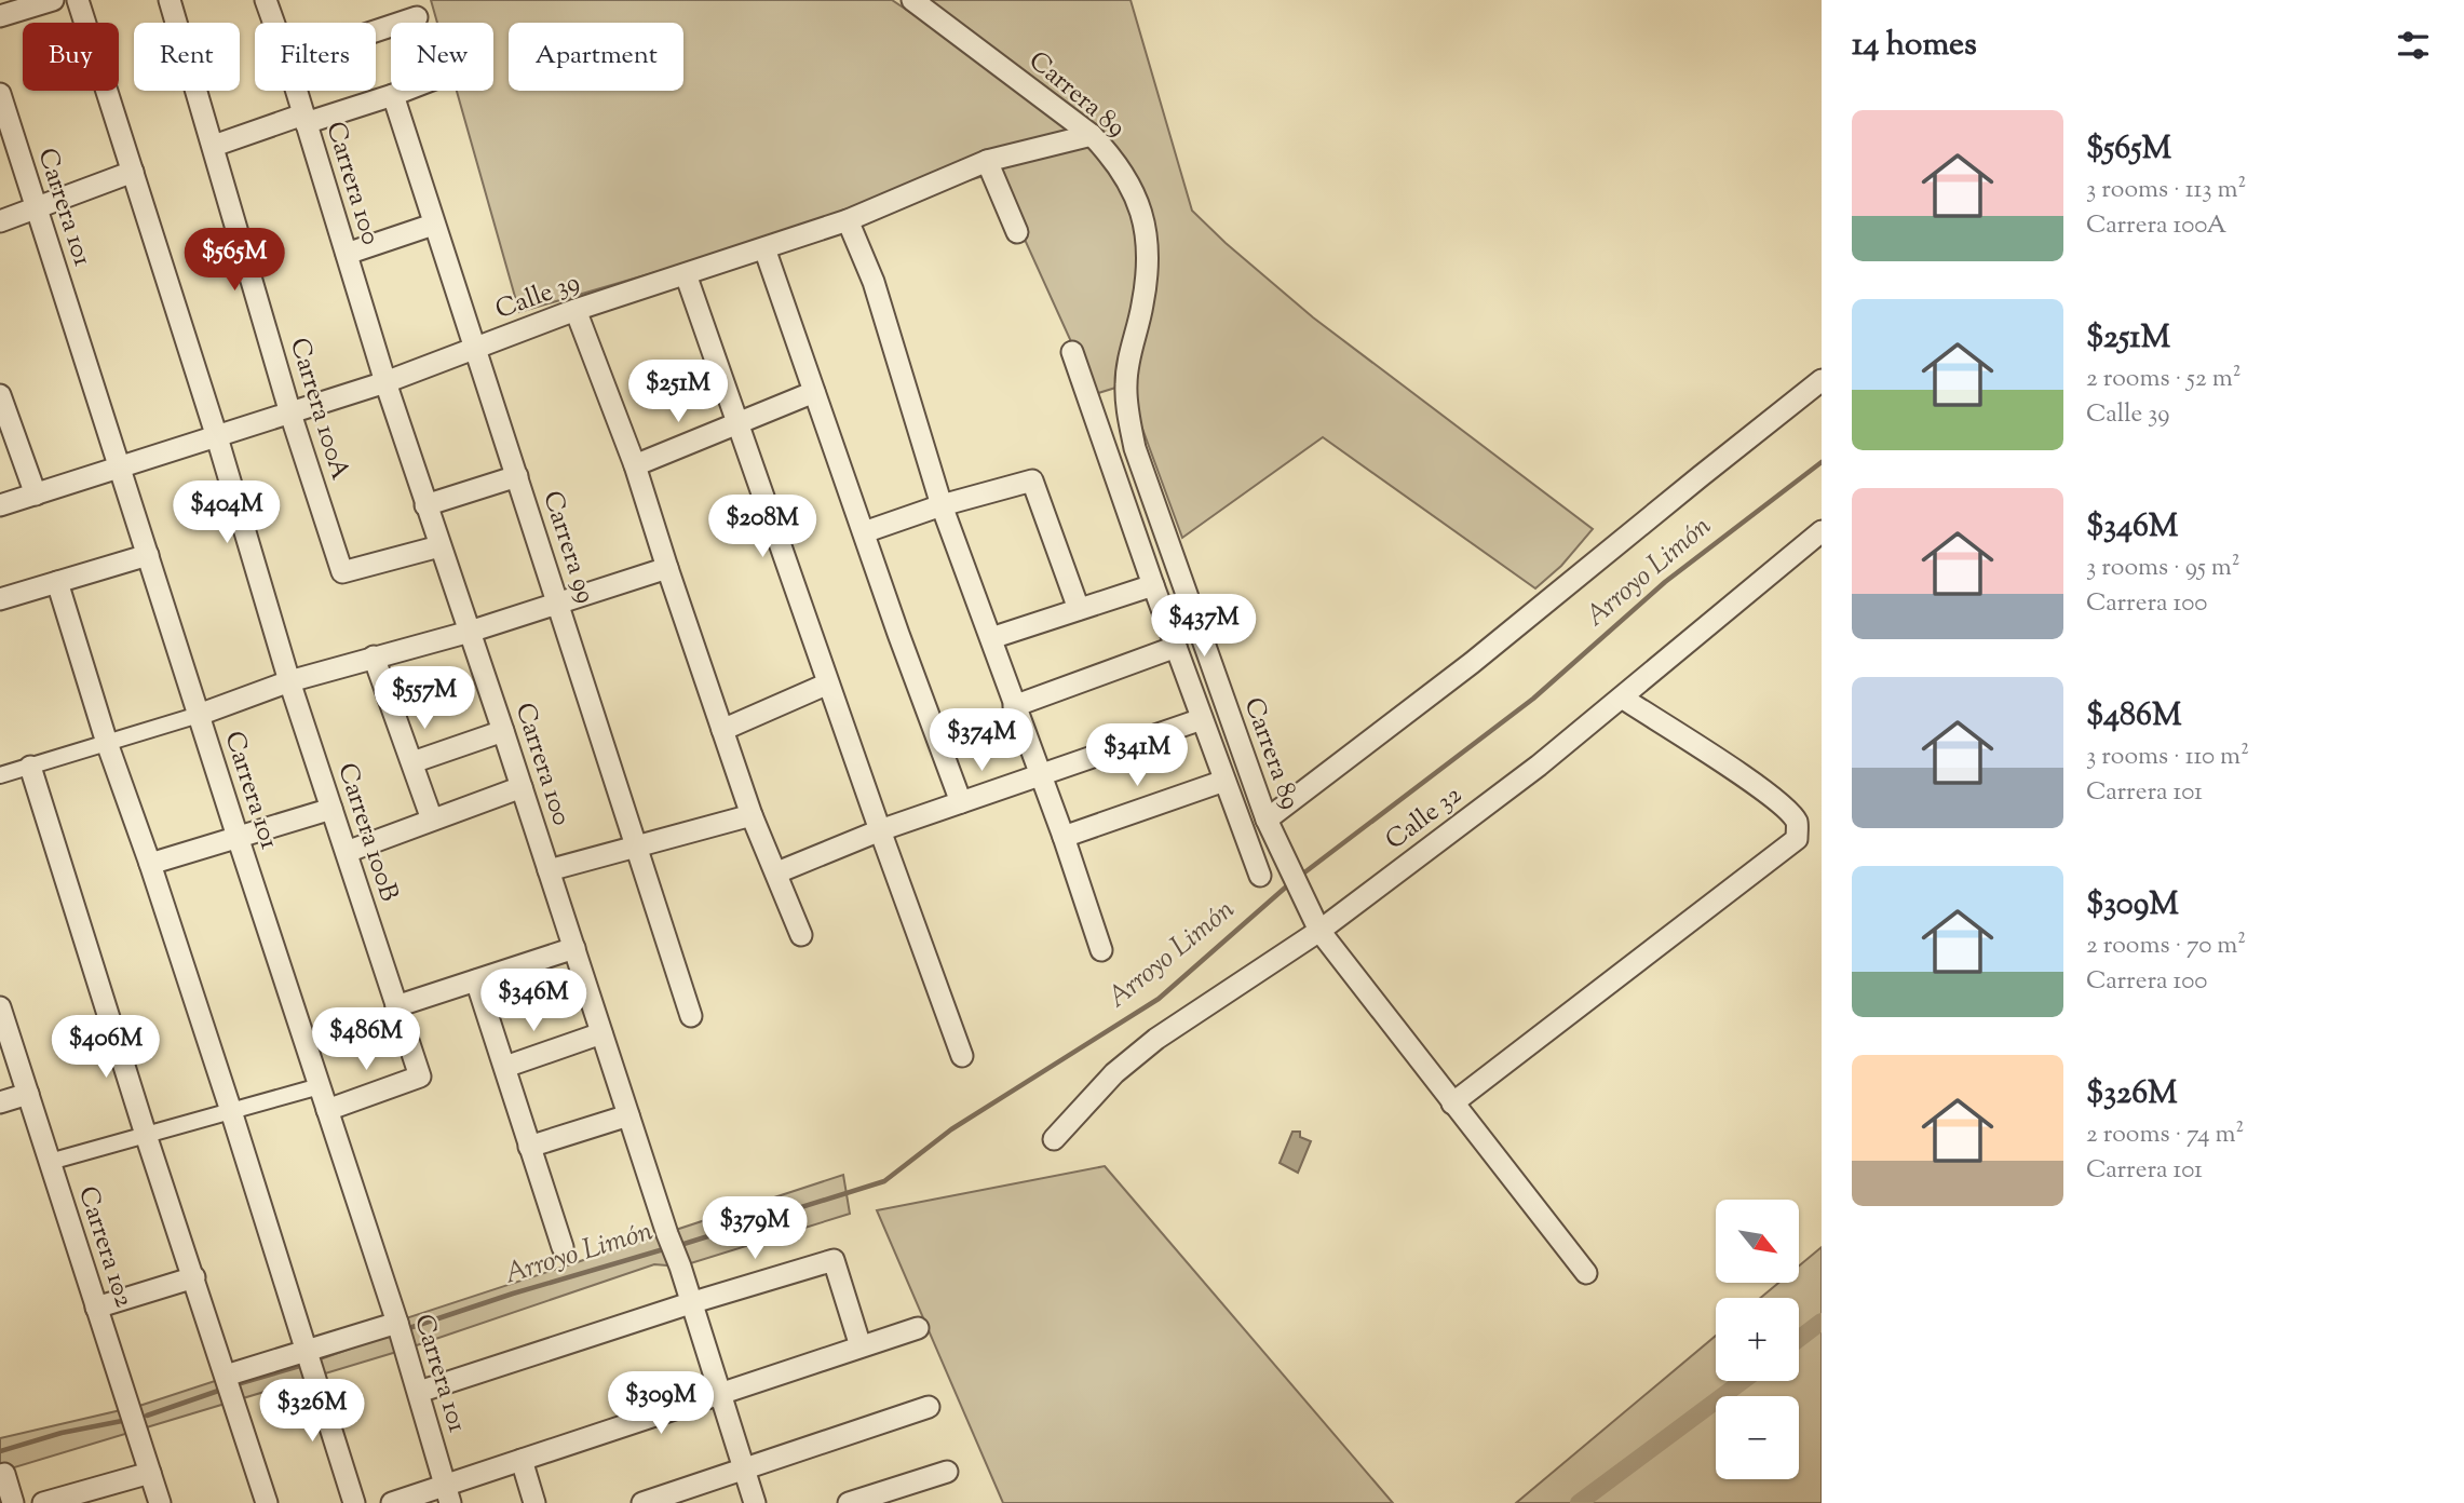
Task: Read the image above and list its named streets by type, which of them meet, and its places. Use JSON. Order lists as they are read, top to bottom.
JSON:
{
  "streets": {
    "street": [
      "Carrera 89",
      "Carrera 100",
      "Carrera 101",
      "Calle 39",
      "Carrera 100A",
      "Carrera 99",
      "Calle 32",
      "Carrera 100B",
      "Carrera 102"
    ]
  },
  "crossings": [
    ["Carrera 89", "Calle 39"],
    ["Carrera 89", "Calle 32"],
    ["Carrera 100", "Calle 39"],
    ["Carrera 100", "Carrera 100A"],
    ["Carrera 101", "Calle 39"],
    ["Carrera 101", "Carrera 100B"],
    ["Calle 39", "Carrera 100A"],
    ["Calle 39", "Carrera 99"],
    ["Calle 39", "Carrera 100B"]
  ],
  "water": ["Arroyo Limón"],
  "north": "bottom right",
  "page": {
    "heading": "14 homes",
    "chip": [
      "Buy",
      "Rent",
      "Filters",
      "New",
      "Apartment"
    ],
    "list": [
      {
        "name": "$565M",
        "note": "3 rooms · 113 m² · Carrera 100A"
      },
      {
        "name": "$251M",
        "note": "2 rooms · 52 m² · Calle 39"
      },
      {
        "name": "$346M",
        "note": "3 rooms · 95 m² · Carrera 100"
      },
      {
        "name": "$486M",
        "note": "3 rooms · 110 m² · Carrera 101"
      },
      {
        "name": "$309M",
        "note": "2 rooms · 70 m² · Carrera 100"
      },
      {
        "name": "$326M",
        "note": "2 rooms · 74 m² · Carrera 101"
      }
    ],
    "price": [
      "$565M",
      "$251M",
      "$404M",
      "$208M",
      "$437M",
      "$557M",
      "$374M",
      "$341M",
      "$346M",
      "$486M",
      "$406M",
      "$379M",
      "$309M",
      "$326M"
    ],
    "map_buttons": ["+", "−"]
  }
}
